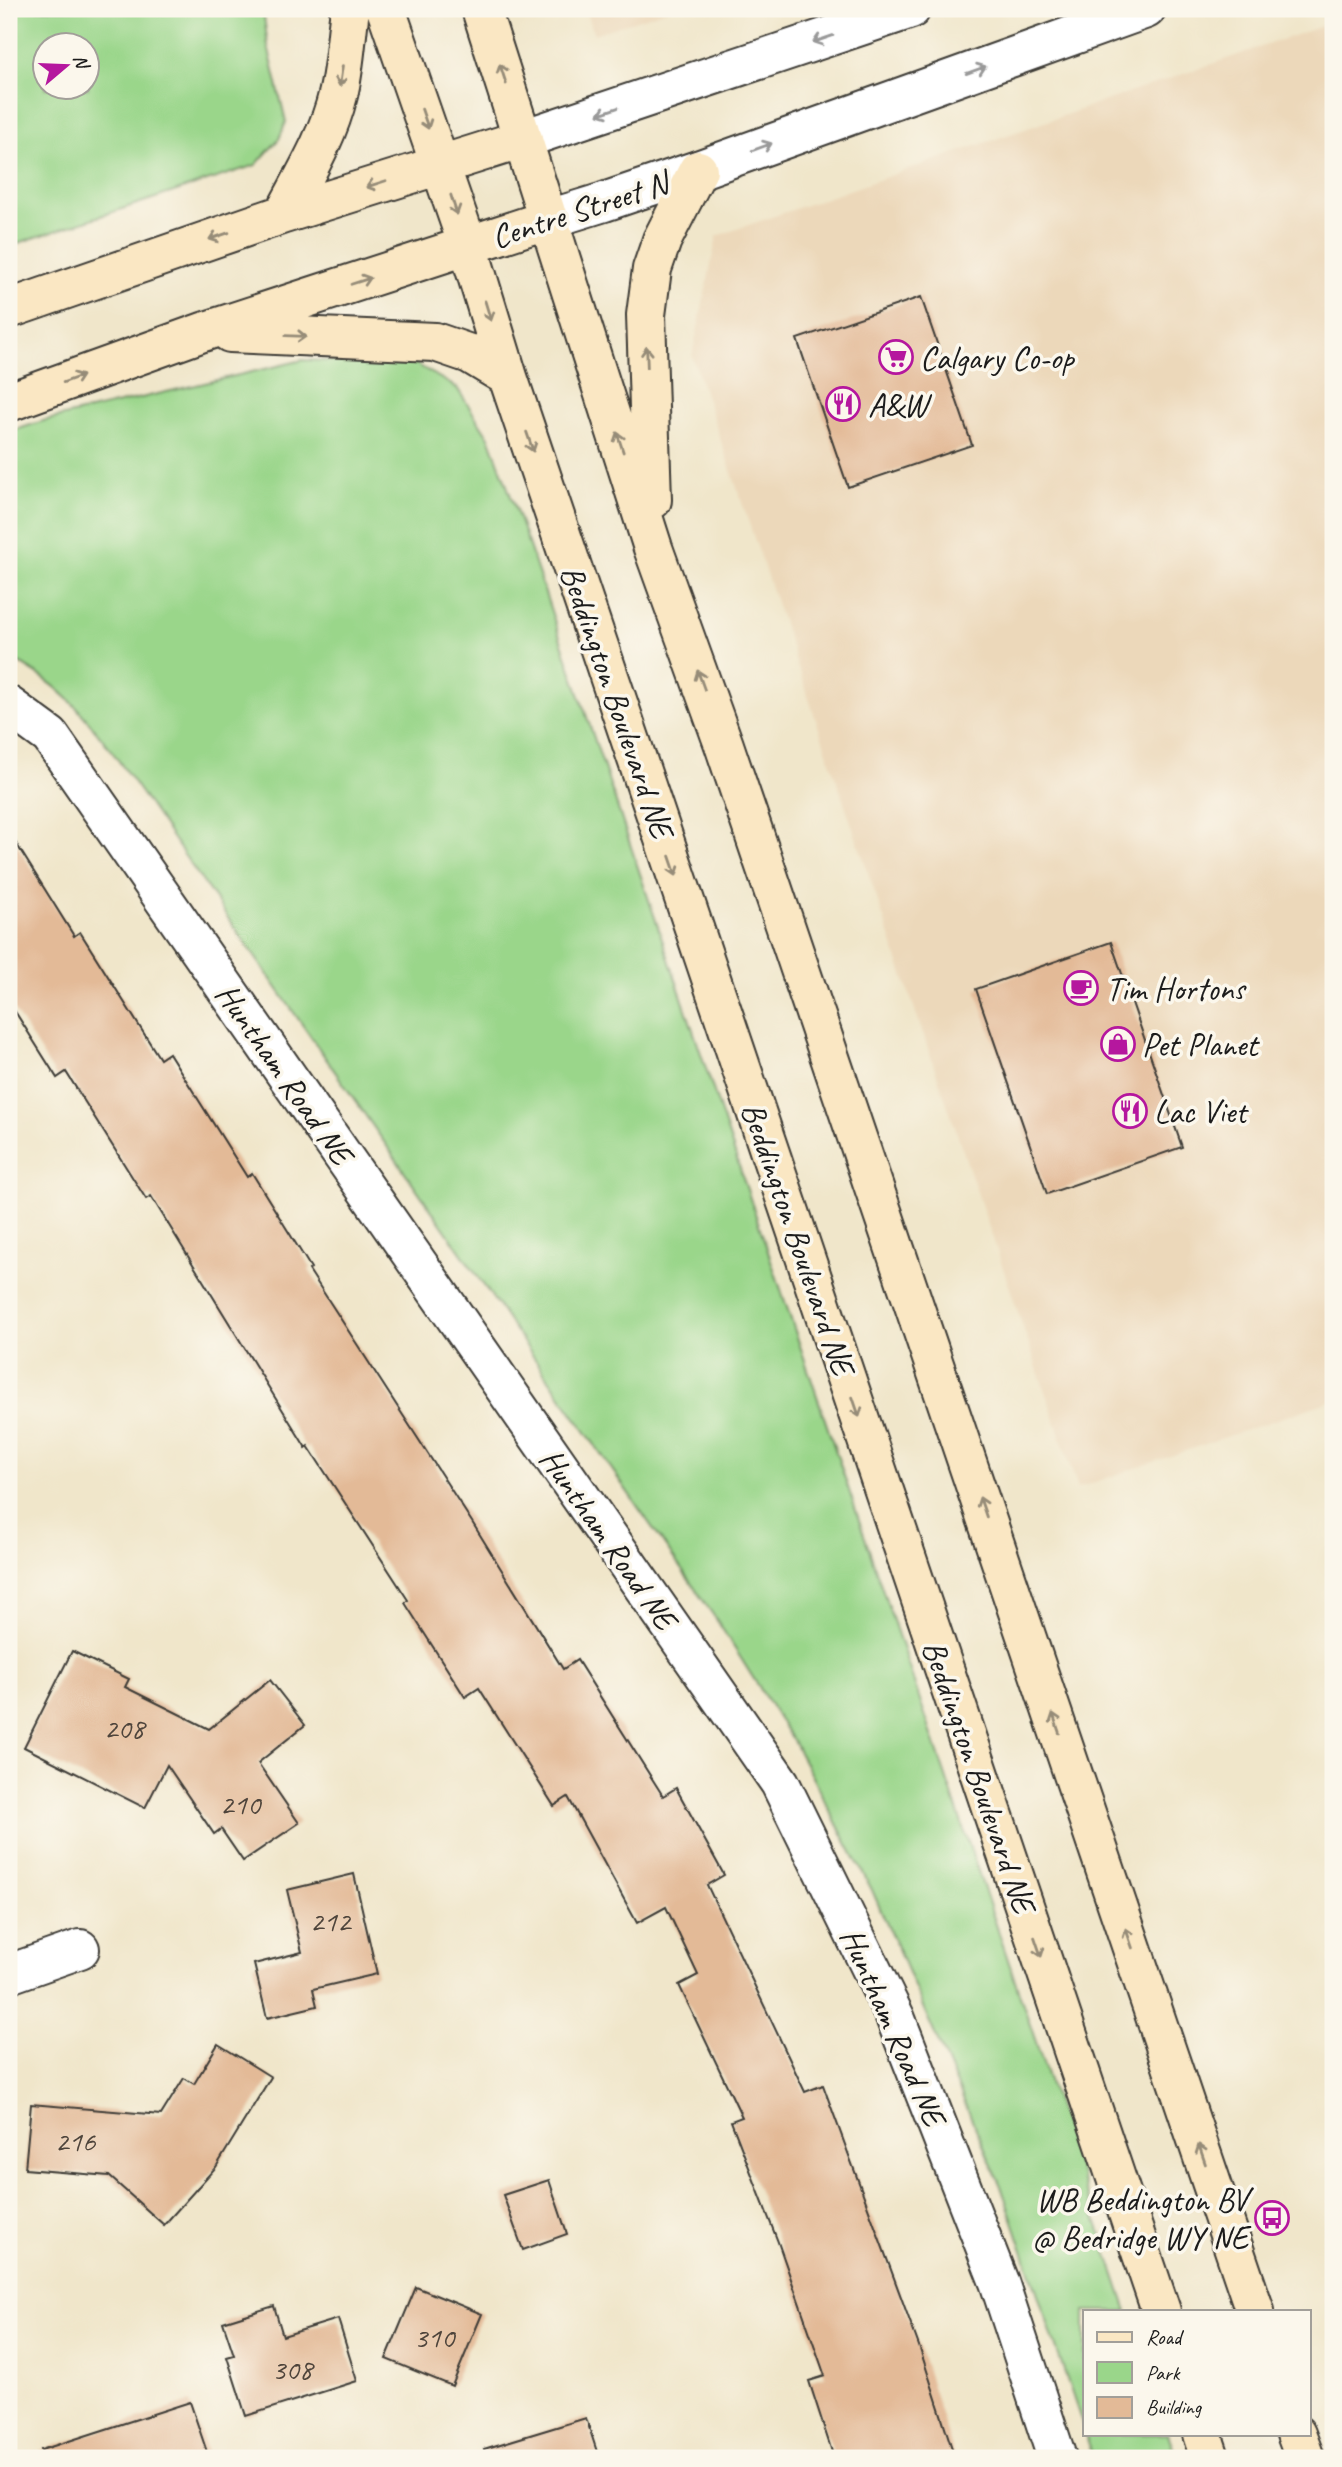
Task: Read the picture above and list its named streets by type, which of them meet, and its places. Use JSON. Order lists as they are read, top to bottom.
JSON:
{
  "streets": {
    "main road": ["Centre Street N", "Beddington Boulevard NE"],
    "street": ["Huntham Road NE"]
  },
  "crossings": [
    ["Centre Street N", "Beddington Boulevard NE"]
  ],
  "one_way": ["Centre Street N"],
  "places": {
    "supermarket": ["Calgary Co-op"],
    "restaurant": ["A&W", "Lac Viet"],
    "cafe": ["Tim Hortons"],
    "shop": ["Pet Planet"],
    "bus stop": ["WB Beddington BV @ Bedridge WY NE"]
  },
  "house_numbers": [
    "208",
    "210",
    "212",
    "216",
    "310",
    "308"
  ],
  "legend": ["Road", "Park", "Building"],
  "north": "right"
}
